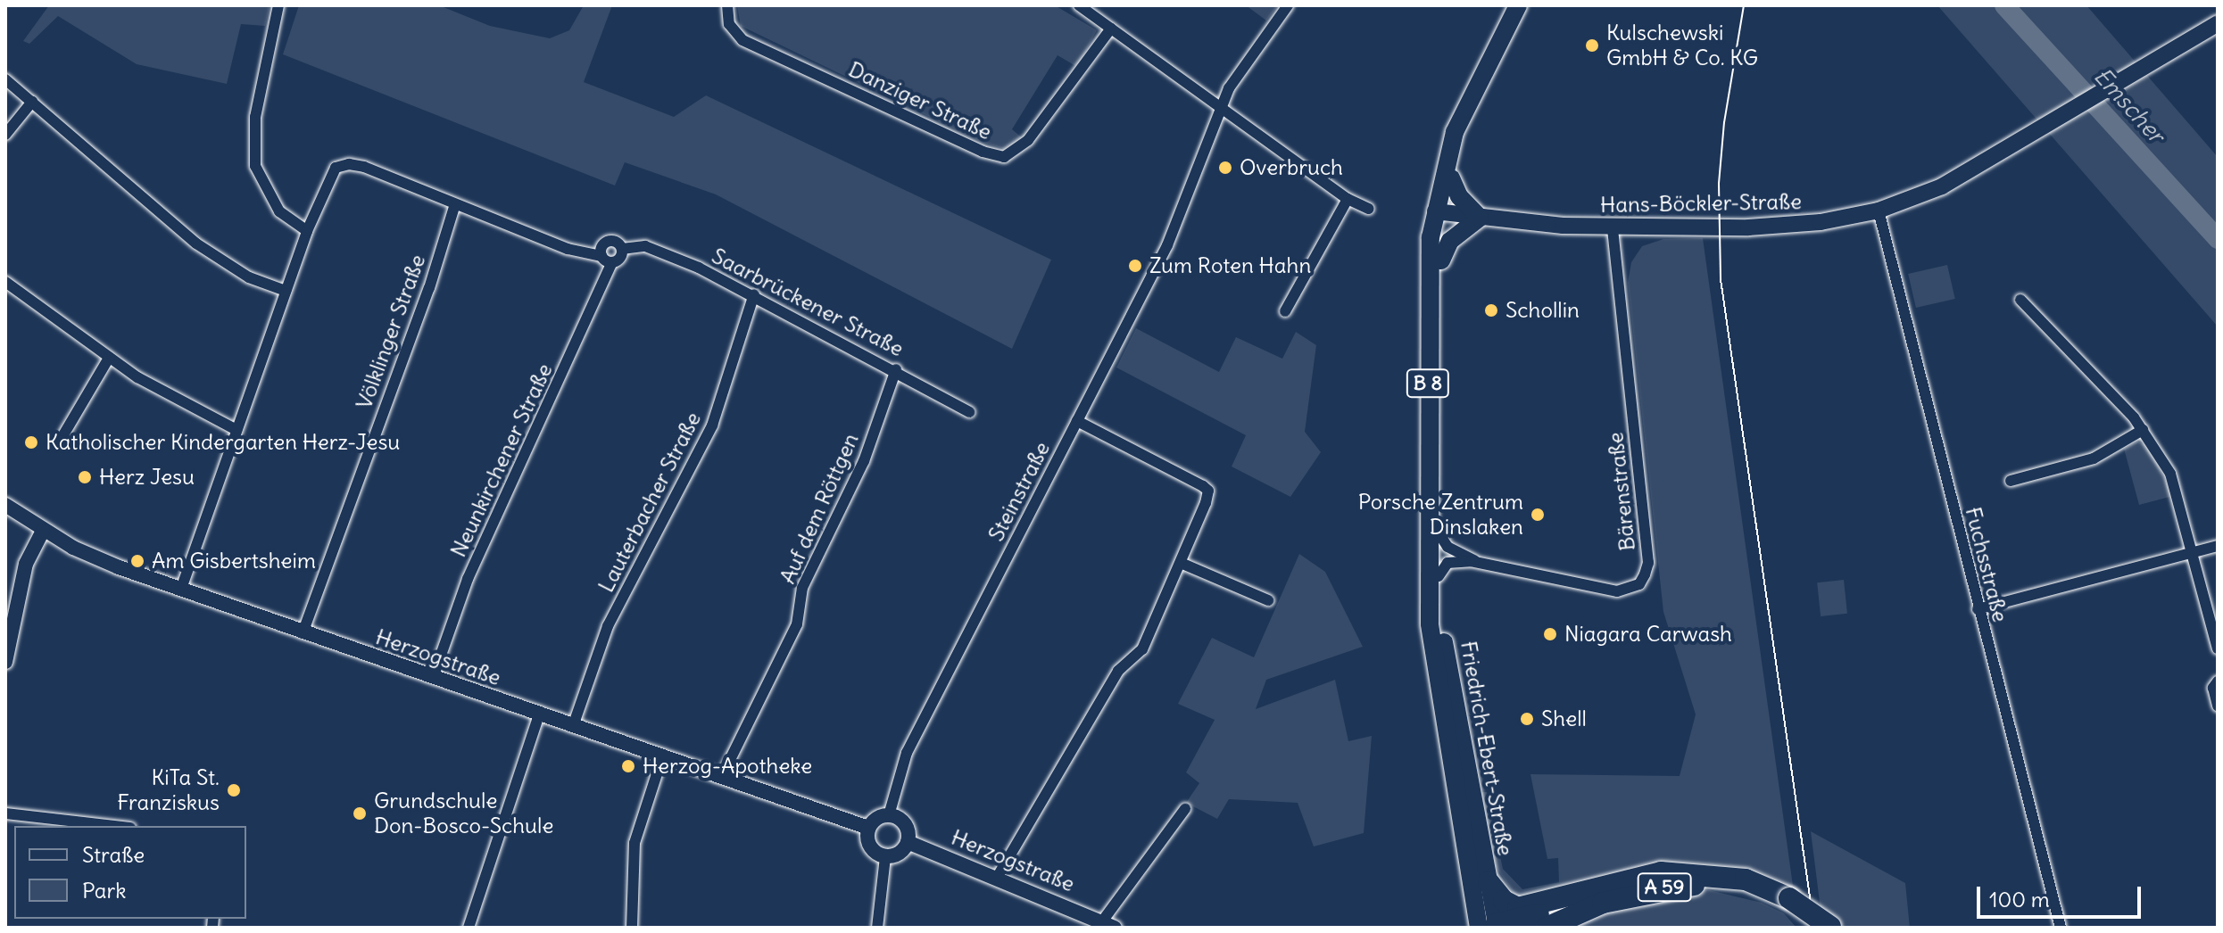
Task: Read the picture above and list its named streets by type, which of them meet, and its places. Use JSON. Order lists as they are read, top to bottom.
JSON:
{
  "streets": {
    "highway": ["A 59"],
    "main road": ["Hans-Böckler-Straße", "B 8", "Friedrich-Ebert-Straße"],
    "street": [
      "Danziger Straße",
      "Saarbrückener Straße",
      "Völklinger Straße",
      "Neunkirchener Straße",
      "Steinstraße",
      "Bärenstraße",
      "Lauterbacher Straße",
      "Auf dem Röttgen",
      "Fuchsstraße",
      "Herzogstraße"
    ]
  },
  "crossings": [
    ["Hans-Böckler-Straße", "B 8"],
    ["Hans-Böckler-Straße", "Bärenstraße"],
    ["Hans-Böckler-Straße", "Fuchsstraße"],
    ["Hans-Böckler-Straße", "Friedrich-Ebert-Straße"],
    ["Saarbrückener Straße", "Neunkirchener Straße"],
    ["Saarbrückener Straße", "Lauterbacher Straße"],
    ["Saarbrückener Straße", "Auf dem Röttgen"],
    ["Völklinger Straße", "Herzogstraße"],
    ["B 8", "Bärenstraße"],
    ["B 8", "Friedrich-Ebert-Straße"],
    ["Neunkirchener Straße", "Herzogstraße"],
    ["Steinstraße", "Herzogstraße"],
    ["Lauterbacher Straße", "Herzogstraße"],
    ["Auf dem Röttgen", "Herzogstraße"]
  ],
  "water": ["Emscher"],
  "places": [
    "Kulschewski GmbH & Co. KG",
    "Overbruch",
    "Zum Roten Hahn",
    "Schollin",
    "Katholischer Kindergarten Herz-Jesu",
    "Herz Jesu",
    "Porsche Zentrum Dinslaken",
    "Am Gisbertsheim",
    "Niagara Carwash",
    "Shell",
    "Herzog-Apotheke",
    "KiTa St. Franziskus",
    "Grundschule Don-Bosco-Schule"
  ],
  "legend": ["Straße", "Park"],
  "scale_bar": "100 m"
}
